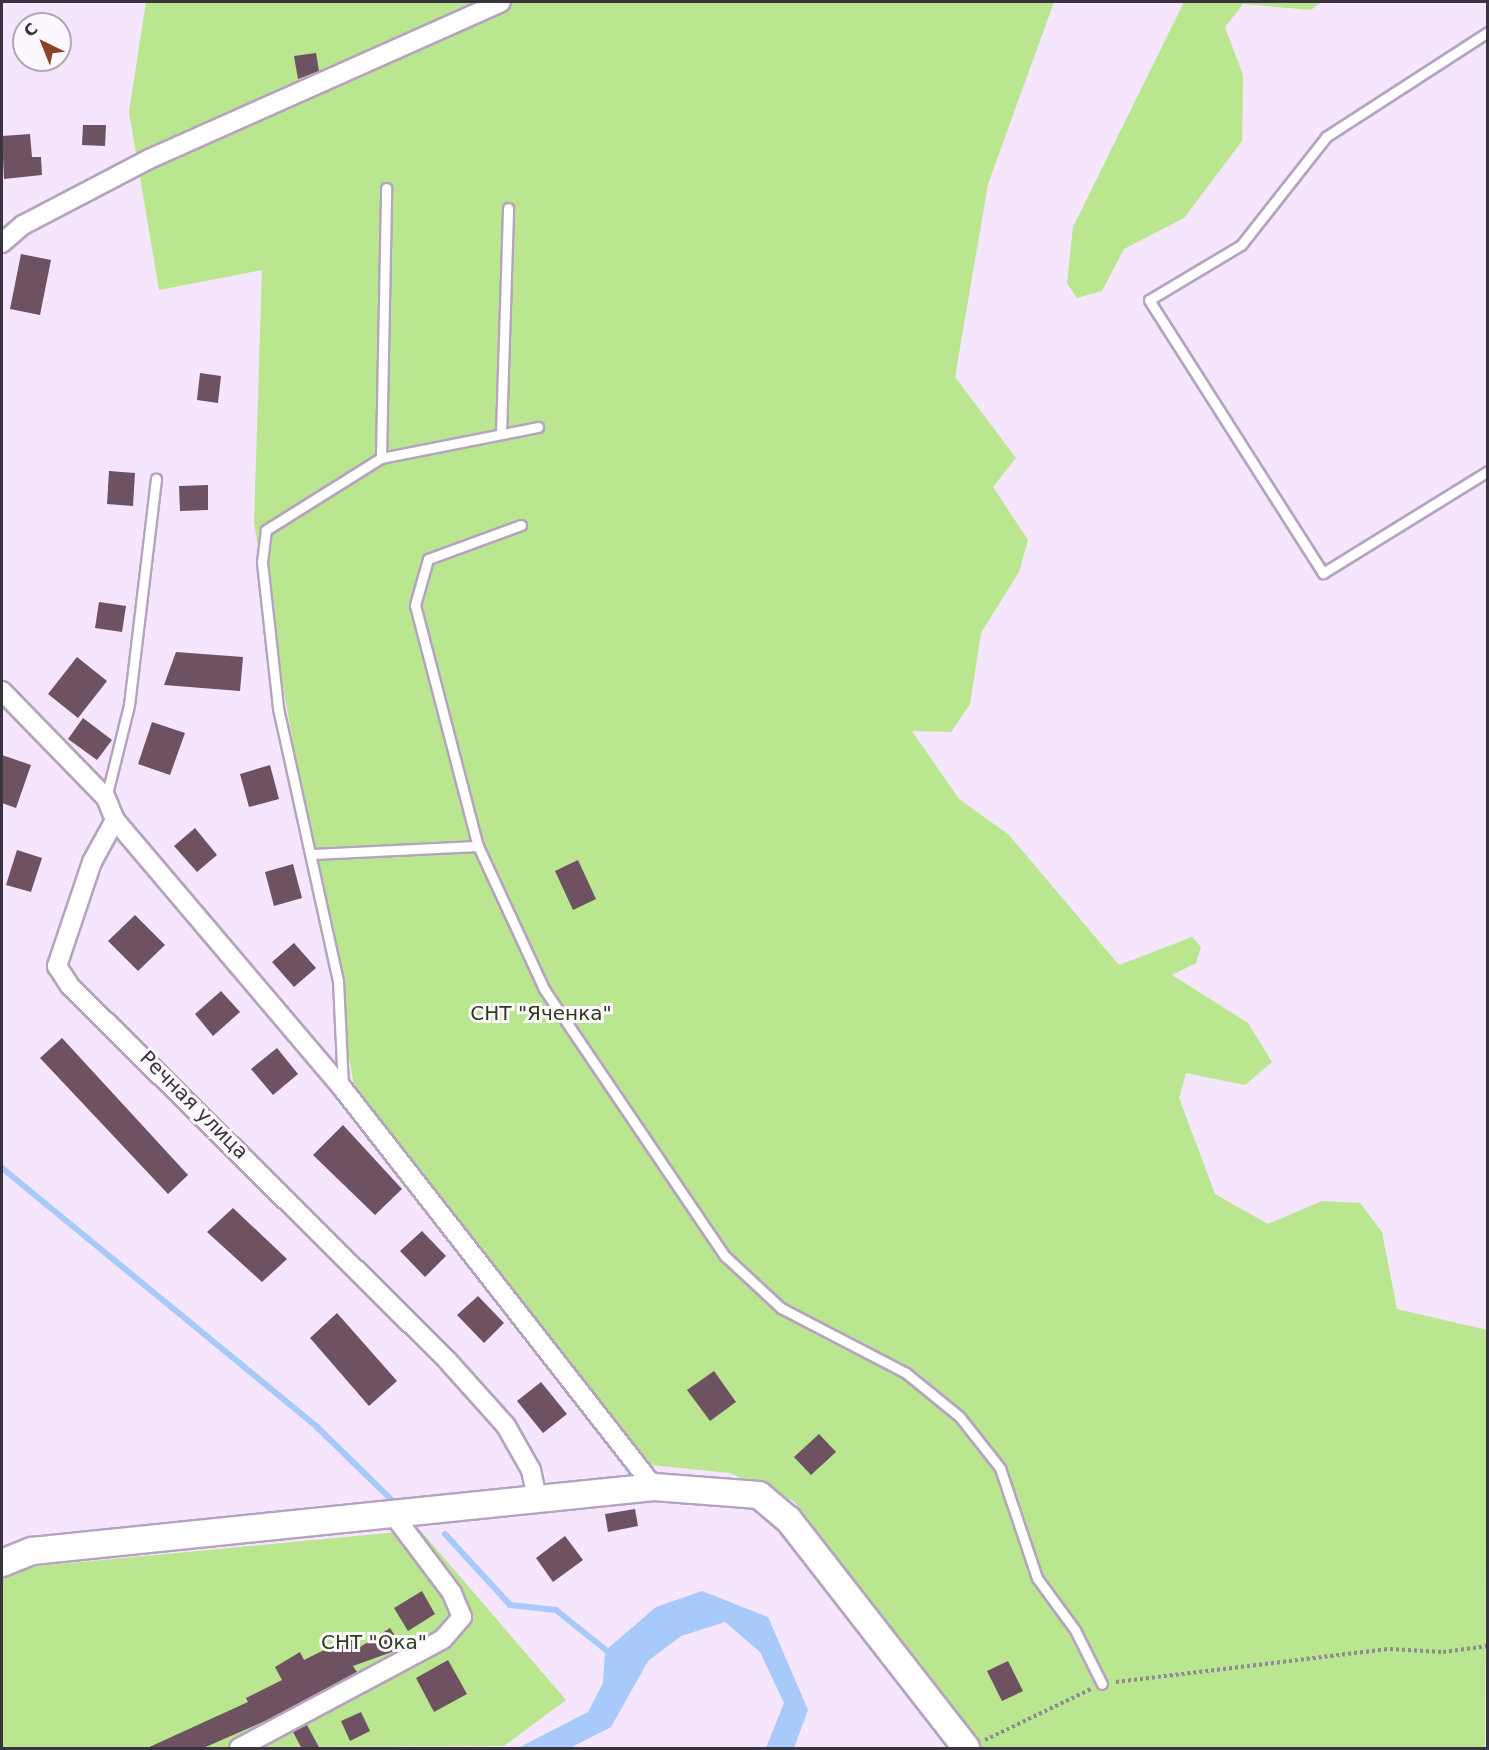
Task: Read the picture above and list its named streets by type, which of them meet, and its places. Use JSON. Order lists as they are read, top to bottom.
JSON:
{
  "streets": {
    "street": ["Речная улица"]
  },
  "parks": ["СНТ \"Яченка\"", "СНТ \"Ока\""],
  "north": "top left"
}
